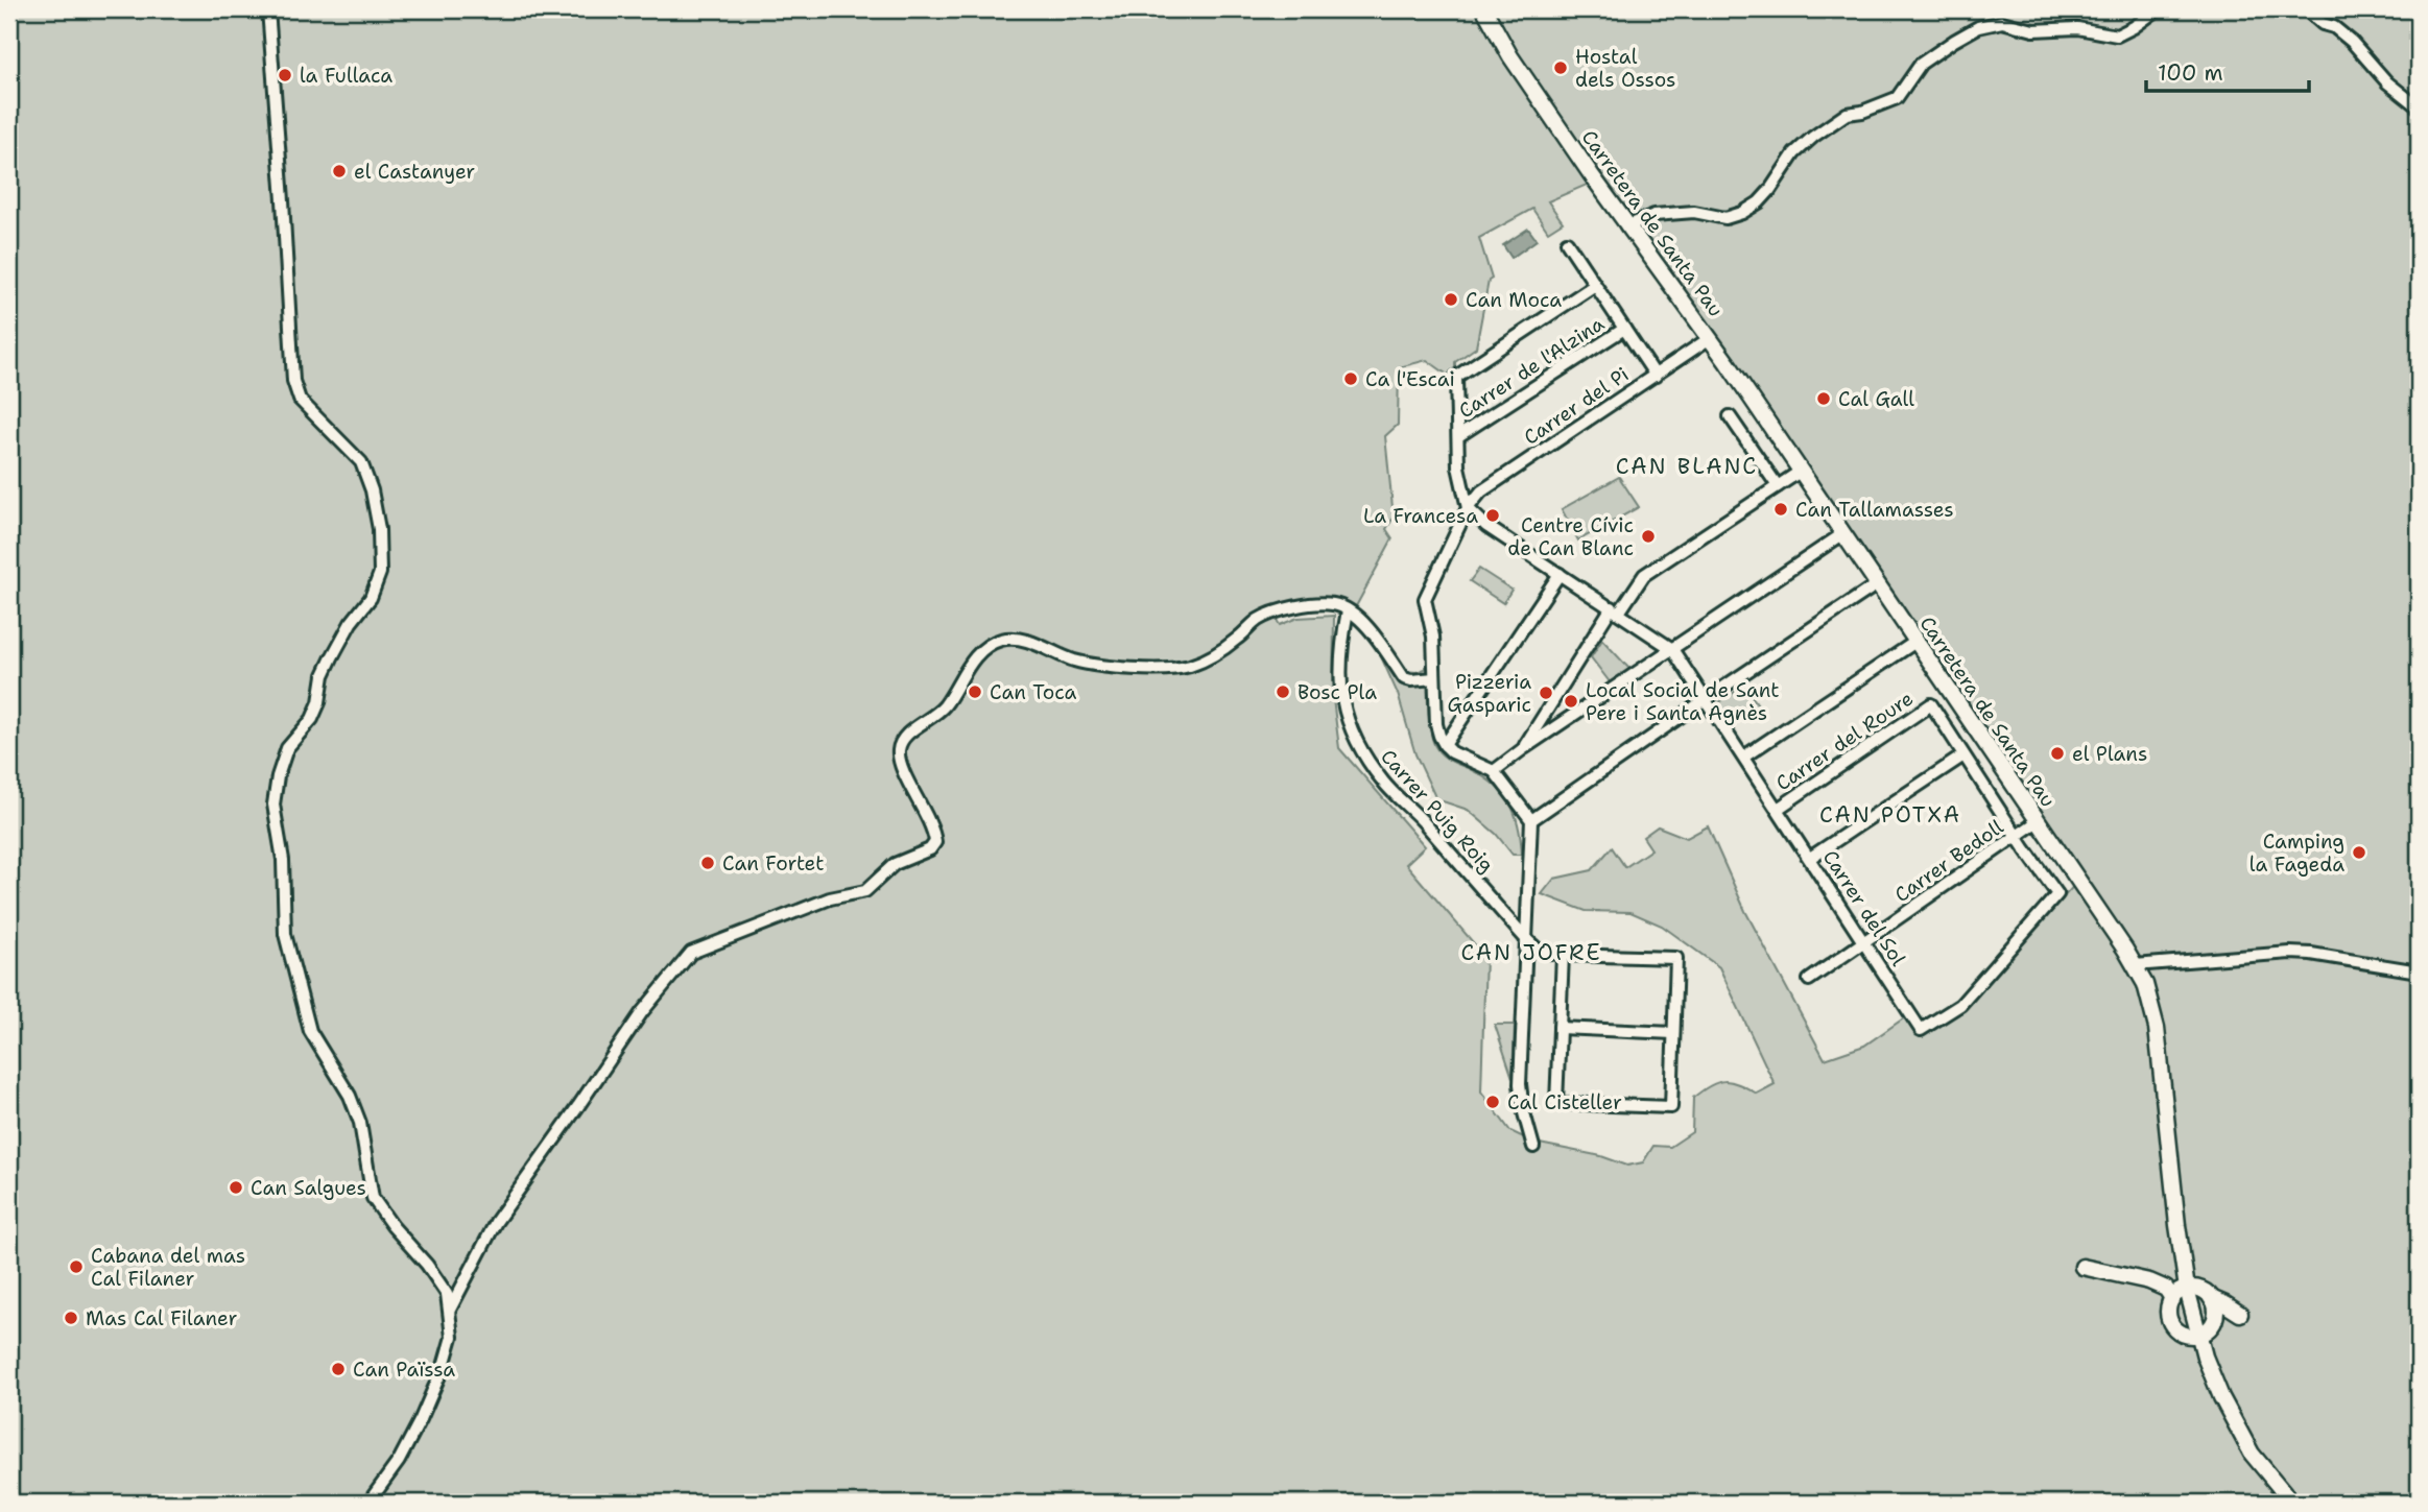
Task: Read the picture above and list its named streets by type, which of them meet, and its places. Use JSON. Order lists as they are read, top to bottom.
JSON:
{
  "streets": {
    "main road": ["Carretera de Santa Pau"],
    "street": [
      "Carrer de l'Alzina",
      "Carrer del Pi",
      "Carrer del Roure",
      "Carrer Puig Roig",
      "Carrer Bedoll",
      "Carrer del Sol"
    ]
  },
  "crossings": [
    ["Carretera de Santa Pau", "Carrer del Pi"],
    ["Carretera de Santa Pau", "Carrer Bedoll"],
    ["Carrer del Pi", "Carrer del Sol"],
    ["Carrer del Roure", "Carrer del Sol"],
    ["Carrer Bedoll", "Carrer del Sol"]
  ],
  "districts": ["CAN BLANC", "CAN POTXA", "CAN JOFRE"],
  "places": [
    "Hostal dels Ossos",
    "la Fullaca",
    "el Castanyer",
    "Can Moca",
    "Ca l'Escai",
    "Cal Gall",
    "Can Tallamasses",
    "La Francesa",
    "Centre Cívic de Can Blanc",
    "Can Toca",
    "Bosc Pla",
    "Pizzeria Gasparic",
    "Local Social de Sant Pere i Santa Agnès",
    "el Plans",
    "Camping la Fageda",
    "Can Fortet",
    "Cal Cisteller",
    "Can Salgues",
    "Cabana del mas Cal Filaner",
    "Mas Cal Filaner",
    "Can Païssa"
  ],
  "scale_bar": "100 m"
}
